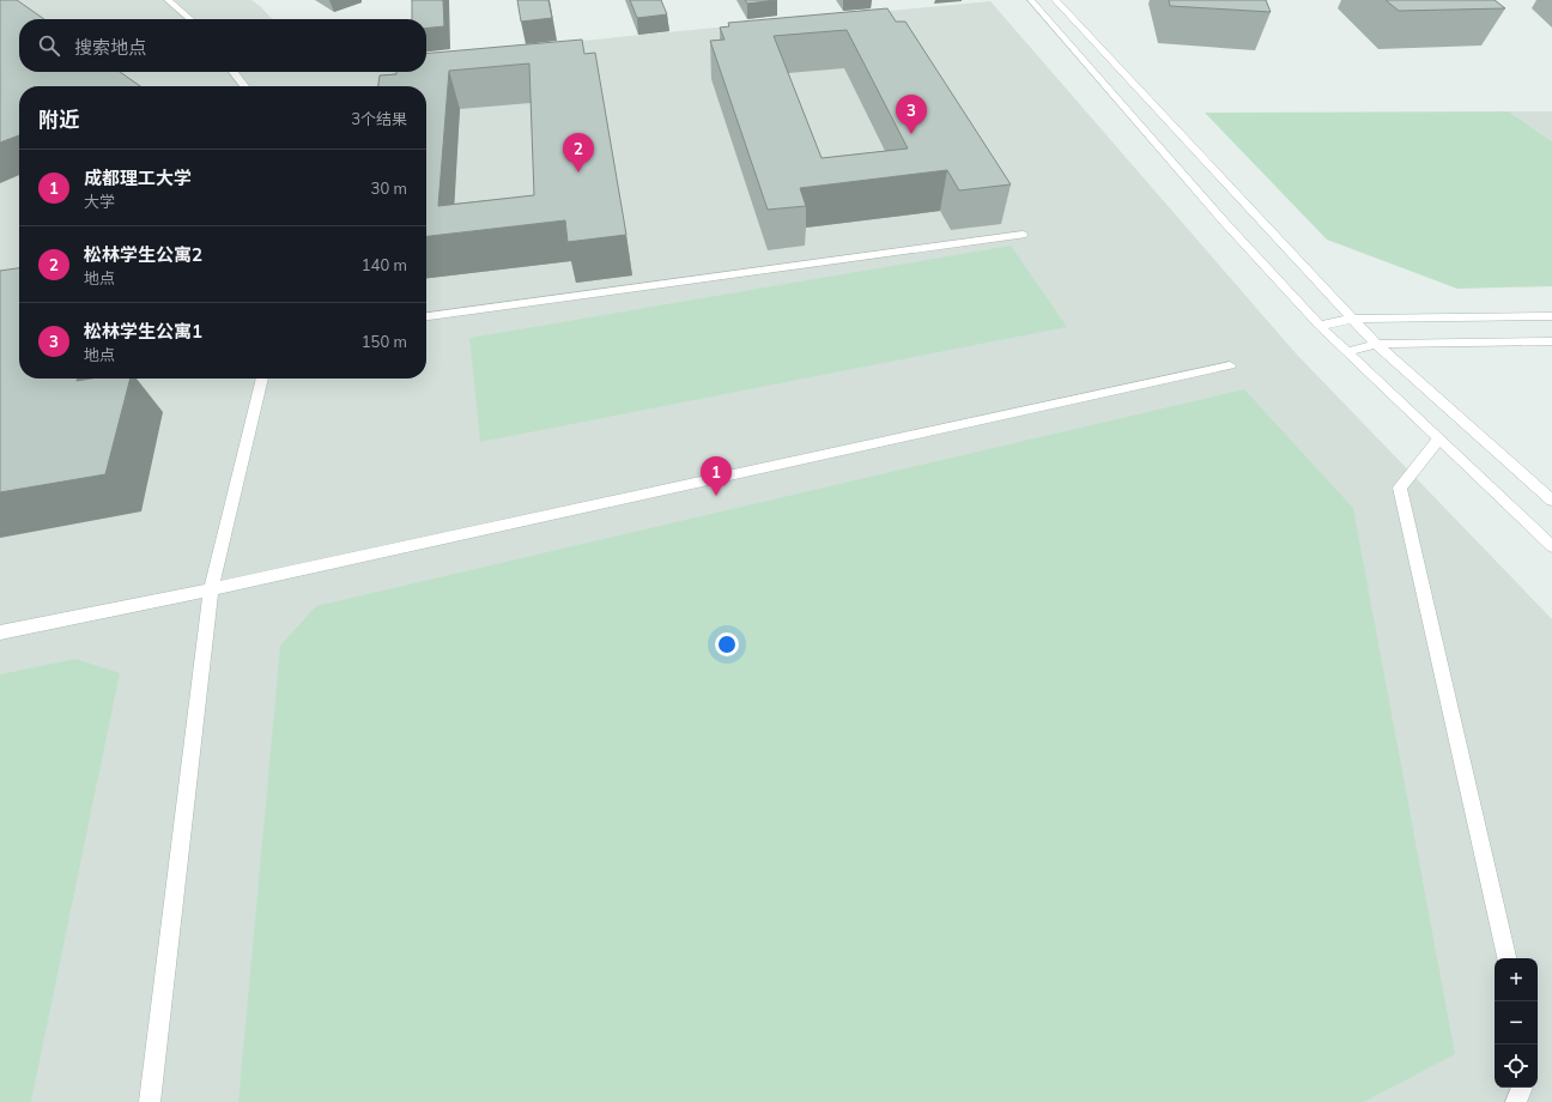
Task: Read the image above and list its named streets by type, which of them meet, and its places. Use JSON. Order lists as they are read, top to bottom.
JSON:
{
  "page": {
    "search": "搜索地点",
    "heading": ["附近", "3个结果"],
    "pins": ["3", "2", "1"],
    "list": [
      {
        "mark": "1",
        "name": "成都理工大学",
        "note": "大学",
        "value": "30 m"
      },
      {
        "mark": "2",
        "name": "松林学生公寓2",
        "note": "地点",
        "value": "140 m"
      },
      {
        "mark": "3",
        "name": "松林学生公寓1",
        "note": "地点",
        "value": "150 m"
      }
    ],
    "map_buttons": ["+", "−"]
  }
}
